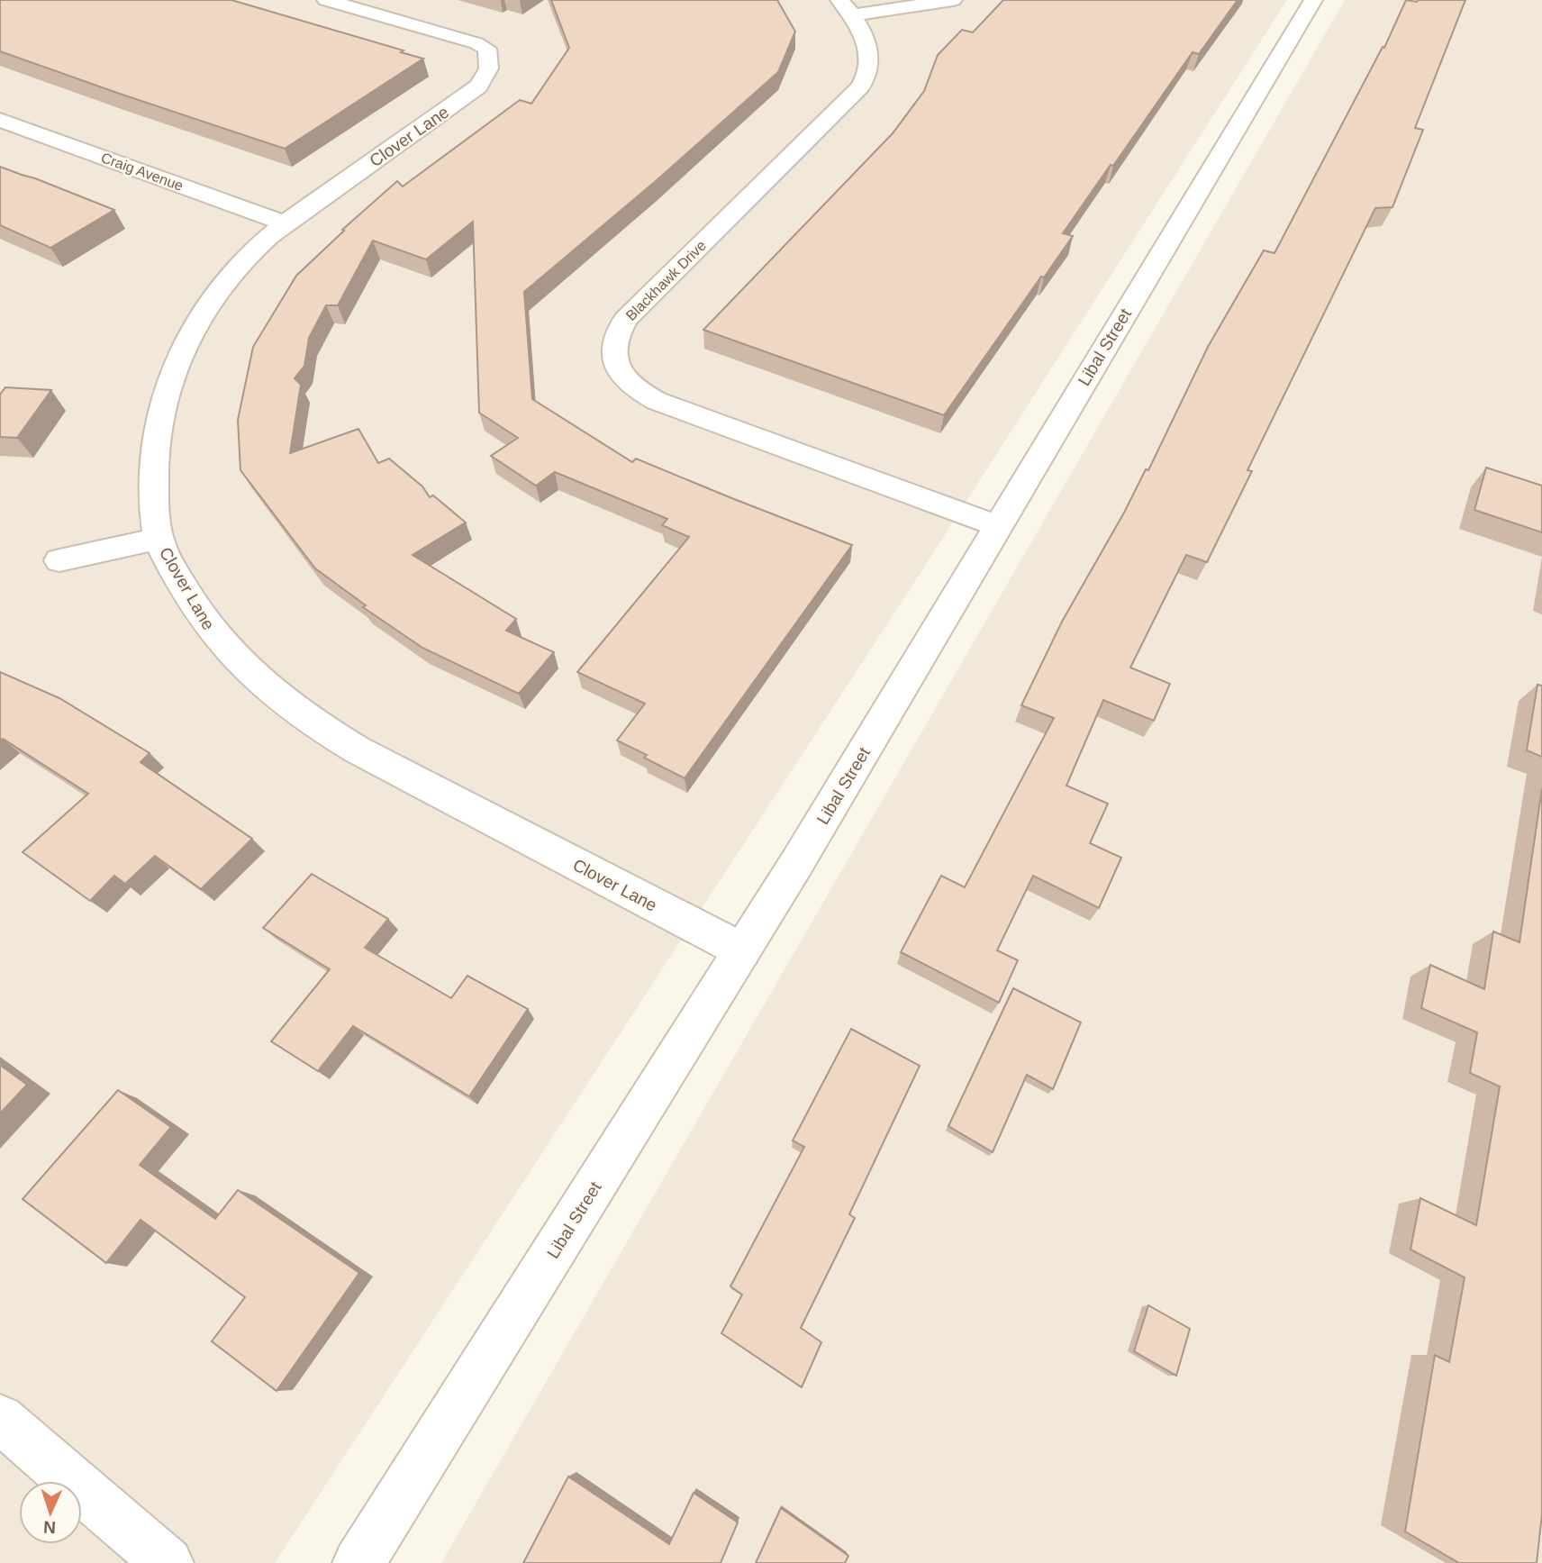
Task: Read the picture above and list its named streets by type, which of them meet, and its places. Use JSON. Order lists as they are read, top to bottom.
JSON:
{
  "streets": {
    "street": [
      "Clover Lane",
      "Craig Avenue",
      "Blackhawk Drive",
      "Libal Street"
    ]
  },
  "crossings": [
    ["Clover Lane", "Craig Avenue"],
    ["Clover Lane", "Libal Street"],
    ["Blackhawk Drive", "Libal Street"]
  ],
  "north": "bottom"
}
